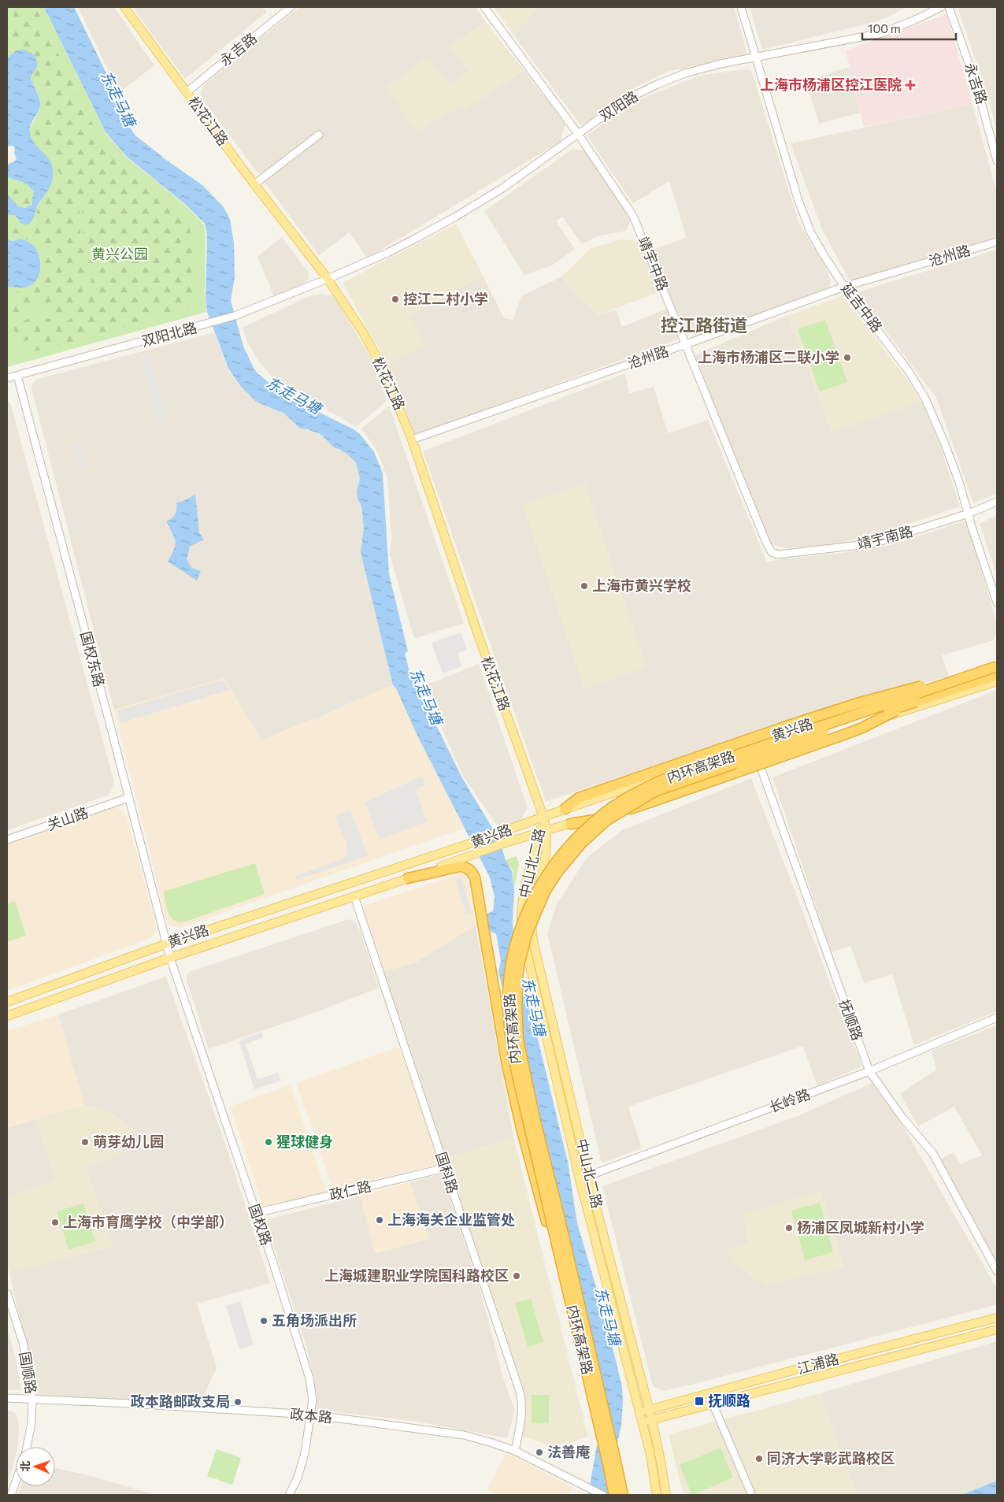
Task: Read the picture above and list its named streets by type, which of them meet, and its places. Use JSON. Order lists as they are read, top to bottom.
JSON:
{
  "streets": {
    "highway": ["内环高架路"],
    "main road": [
      "松花江路",
      "黄兴路",
      "中山北二路",
      "江浦路"
    ],
    "street": [
      "永吉路",
      "双阳路",
      "沧州路",
      "靖宇中路",
      "延吉中路",
      "双阳北路",
      "靖宇南路",
      "国权东路",
      "关山路",
      "抚顺路",
      "长岭路",
      "国科路",
      "政仁路",
      "国权路",
      "国顺路",
      "政本路"
    ]
  },
  "crossings": [
    ["永吉路", "松花江路"],
    ["双阳路", "松花江路"],
    ["双阳路", "靖宇中路"],
    ["双阳路", "延吉中路"],
    ["双阳路", "双阳北路"],
    ["松花江路", "沧州路"],
    ["松花江路", "双阳北路"],
    ["松花江路", "黄兴路"],
    ["松花江路", "中山北二路"],
    ["沧州路", "靖宇中路"],
    ["沧州路", "延吉中路"],
    ["靖宇中路", "靖宇南路"],
    ["延吉中路", "靖宇南路"],
    ["双阳北路", "国权东路"],
    ["国权东路", "黄兴路"],
    ["国权东路", "关山路"],
    ["国权东路", "国权路"],
    ["黄兴路", "中山北二路"],
    ["黄兴路", "抚顺路"],
    ["黄兴路", "国科路"],
    ["黄兴路", "国权路"],
    ["中山北二路", "长岭路"],
    ["中山北二路", "江浦路"],
    ["抚顺路", "长岭路"],
    ["国科路", "政仁路"],
    ["国科路", "政本路"],
    ["政仁路", "国权路"],
    ["国权路", "政本路"],
    ["国顺路", "政本路"]
  ],
  "districts": ["控江路街道"],
  "water": ["东走马塘"],
  "parks": ["黄兴公园"],
  "places": {
    "health": ["上海市杨浦区控江医院"],
    "other": [
      "控江二村小学",
      "上海市杨浦区二联小学",
      "上海市黄兴学校",
      "萌芽幼儿园",
      "猩球健身",
      "上海海关企业监管处",
      "上海市育鹰学校（中学部）",
      "杨浦区凤城新村小学",
      "上海城建职业学院国科路校区",
      "五角场派出所",
      "政本路邮政支局",
      "法善庵",
      "同济大学彰武路校区"
    ],
    "transit": ["抚顺路"]
  },
  "scale_bar": "100 m",
  "north": "left"
}
